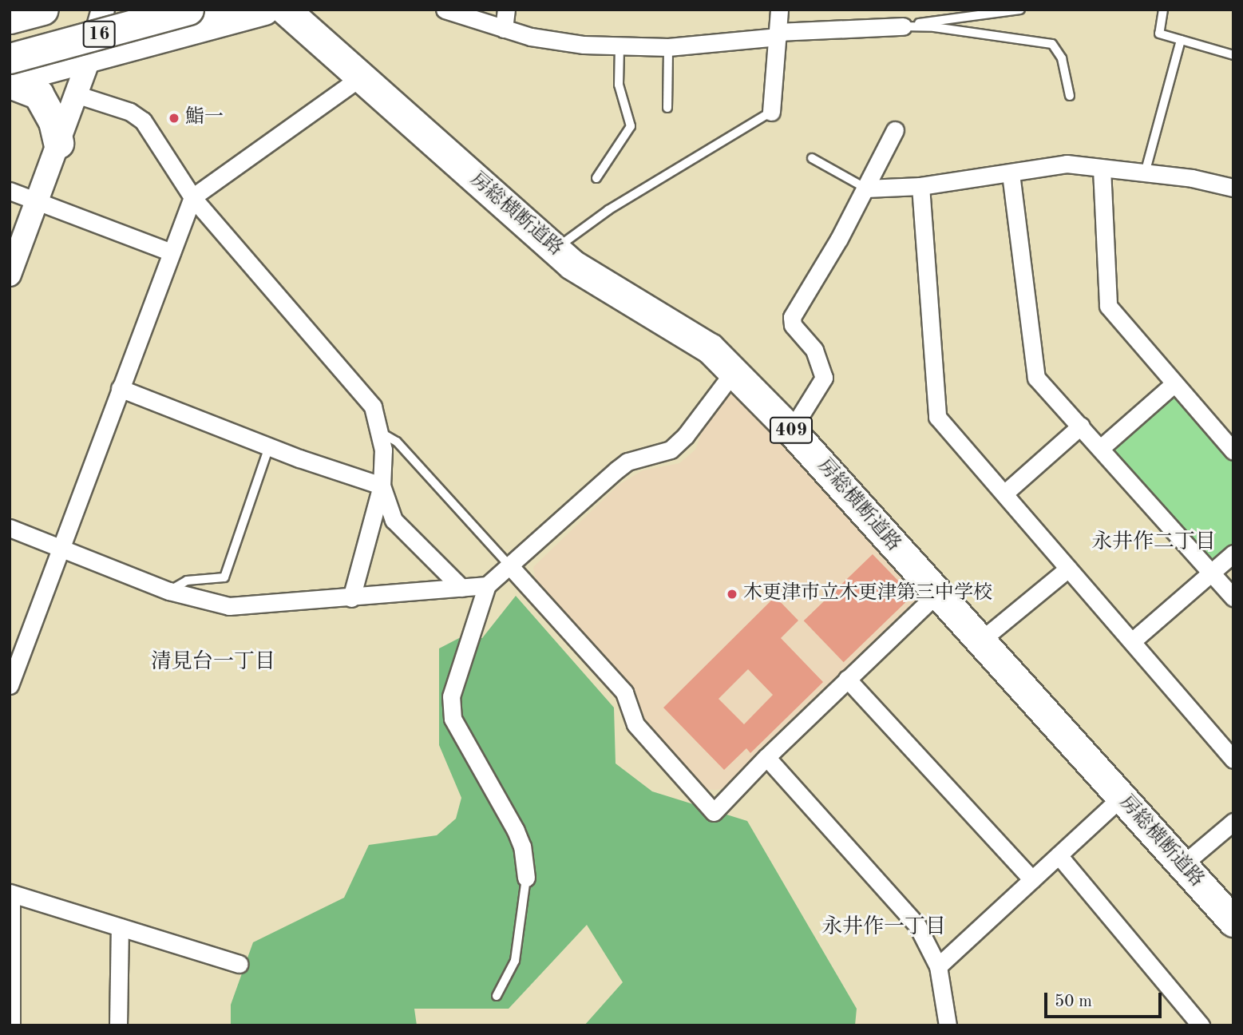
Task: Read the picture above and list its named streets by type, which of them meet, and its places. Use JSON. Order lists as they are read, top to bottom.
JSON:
{
  "streets": {
    "highway": ["16", "房総横断道路", "409"]
  },
  "districts": ["永井作二丁目", "清見台一丁目", "永井作一丁目"],
  "places": ["鮨一", "木更津市立木更津第三中学校"],
  "scale_bar": "50 m"
}
